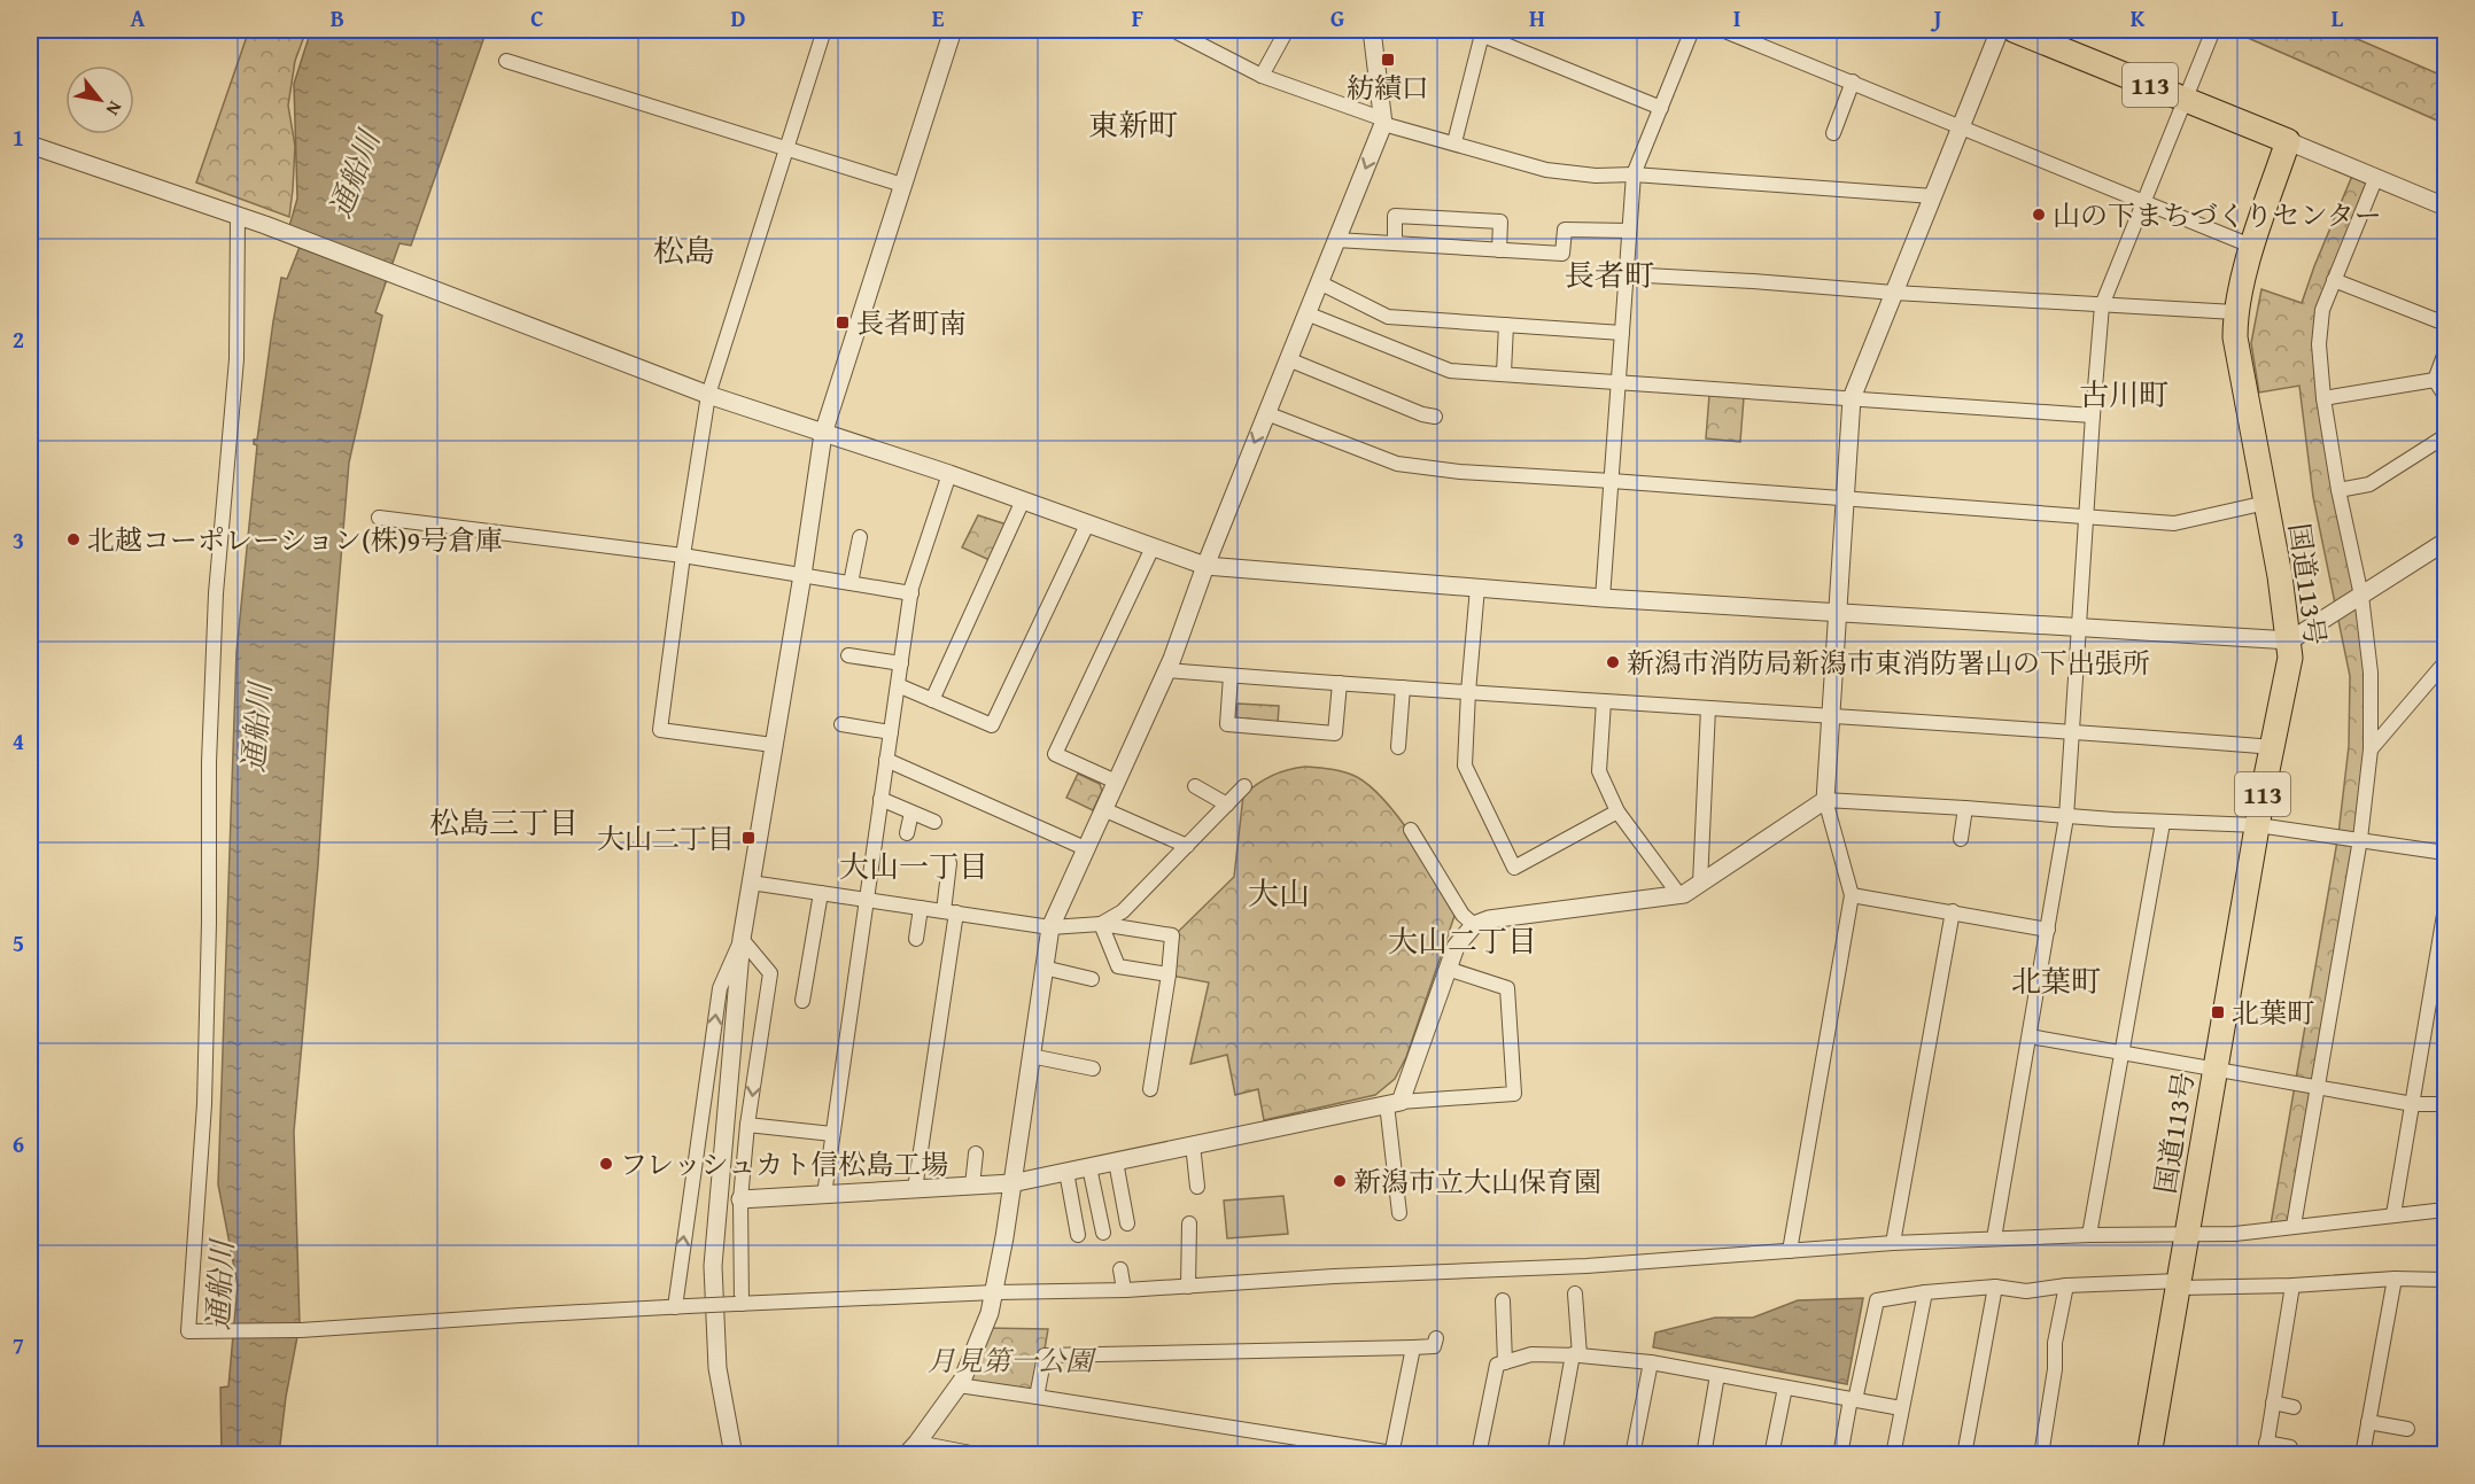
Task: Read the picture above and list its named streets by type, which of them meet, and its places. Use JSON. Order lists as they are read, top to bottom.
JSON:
{
  "streets": {
    "highway": ["113", "国道113号"]
  },
  "crossings": [
    ["113", "国道113号"]
  ],
  "districts": [
    "東新町",
    "松島",
    "長者町",
    "古川町",
    "松島三丁目",
    "大山一丁目",
    "大山",
    "大山二丁目",
    "北葉町"
  ],
  "water": ["通船川"],
  "parks": ["月見第一公園"],
  "places": {
    "transit": [
      "紡績口",
      "長者町南",
      "大山二丁目",
      "北葉町"
    ],
    "other": [
      "山の下まちづくりセンター",
      "北越コーポレーション(株)9号倉庫",
      "新潟市消防局新潟市東消防署山の下出張所",
      "フレッシュカト信松島工場",
      "新潟市立大山保育園"
    ]
  },
  "north": "bottom right",
  "grid": {
    "columns": [
      "A",
      "B",
      "C",
      "D",
      "E",
      "F",
      "G",
      "H",
      "I",
      "J",
      "K",
      "L"
    ],
    "rows": [
      "1",
      "2",
      "3",
      "4",
      "5",
      "6",
      "7"
    ]
  }
}
